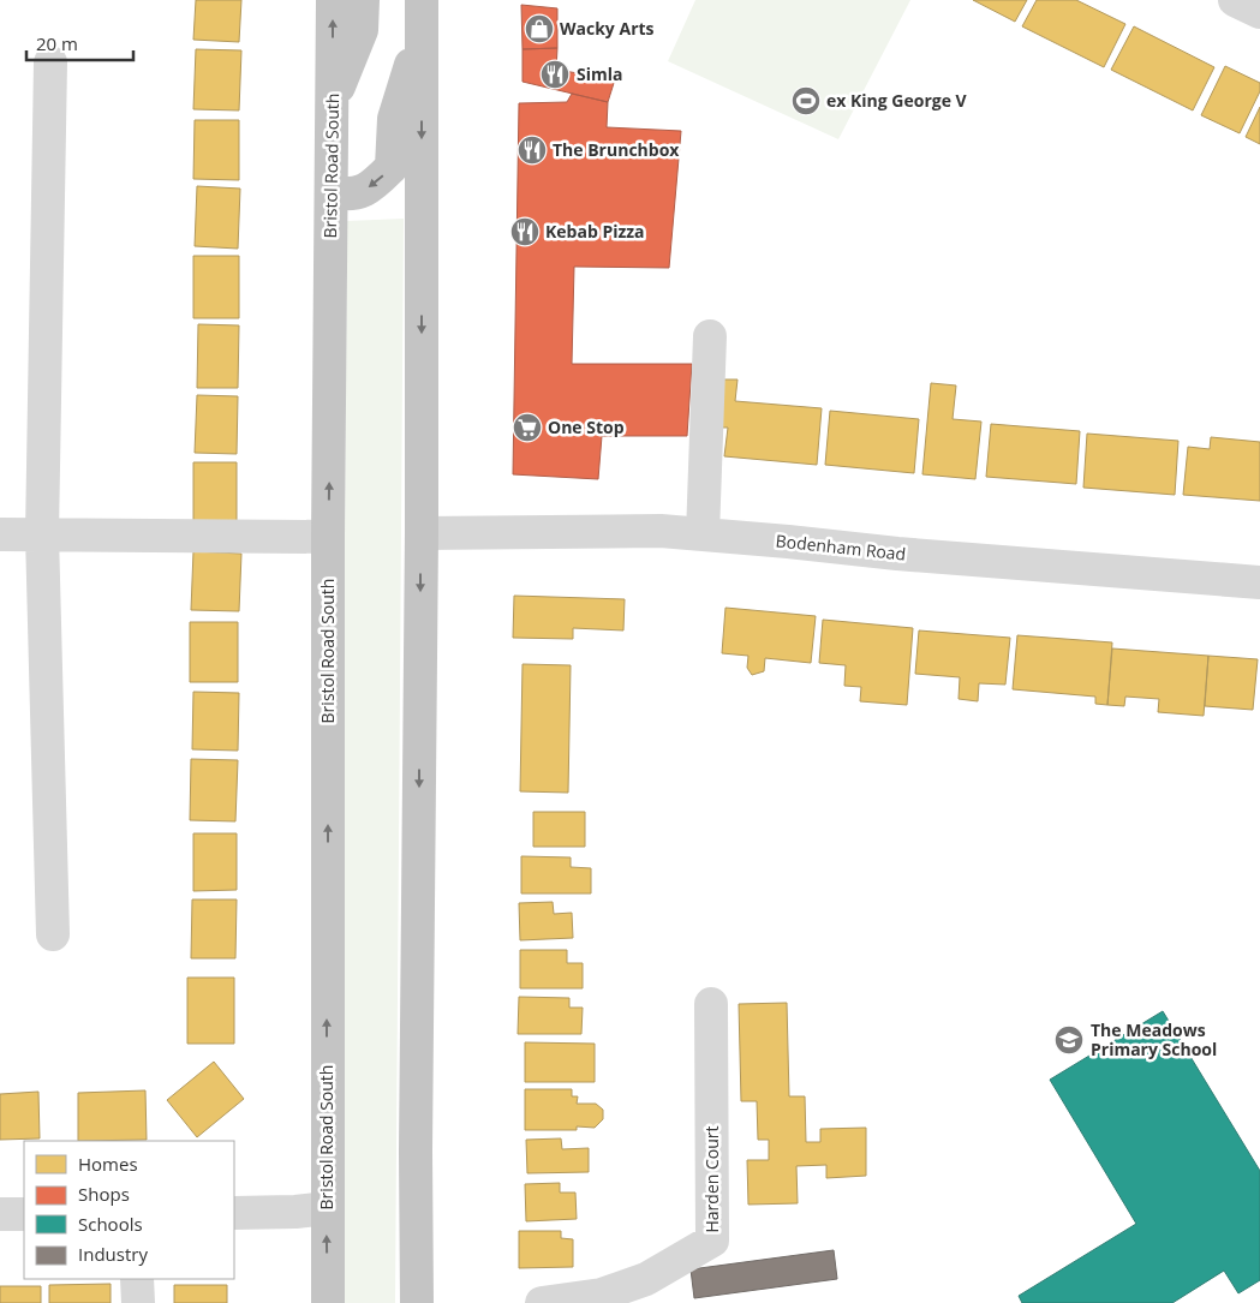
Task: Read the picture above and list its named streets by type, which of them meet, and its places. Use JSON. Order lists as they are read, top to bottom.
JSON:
{
  "streets": {
    "highway": ["Bristol Road South"],
    "street": ["Bodenham Road", "Harden Court"]
  },
  "places": {
    "shop": ["Wacky Arts"],
    "restaurant": ["Simla", "The Brunchbox", "Kebab Pizza"],
    "sports": ["ex King George V"],
    "supermarket": ["One Stop"],
    "school or university": ["The Meadows Primary School"]
  },
  "legend": [
    "Homes",
    "Shops",
    "Schools",
    "Industry"
  ],
  "scale_bar": "20 m"
}
